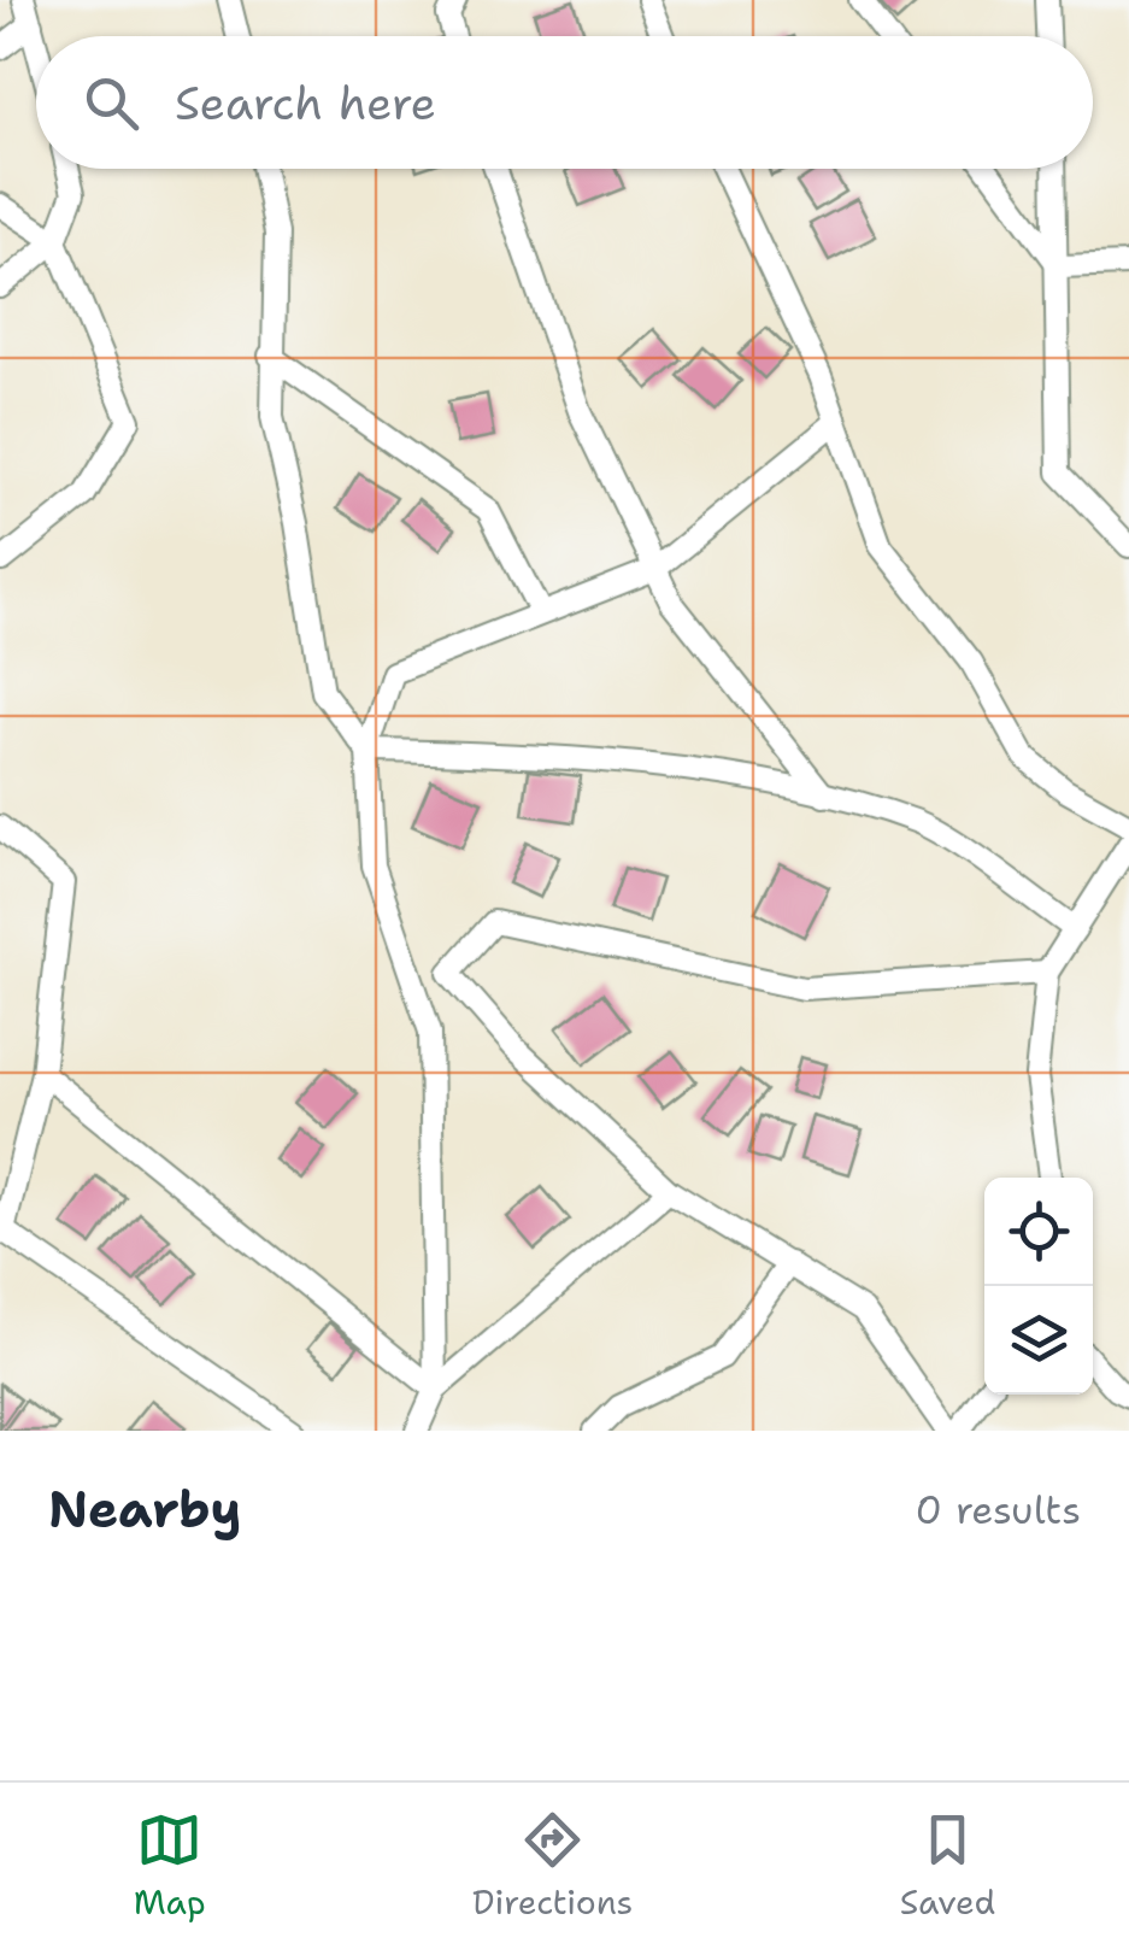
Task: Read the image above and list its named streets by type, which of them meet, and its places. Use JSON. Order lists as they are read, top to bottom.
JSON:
{
  "page": {
    "search": "Search here",
    "heading": ["Nearby", "0 results"],
    "nav": ["Map", "Directions", "Saved"]
  }
}
